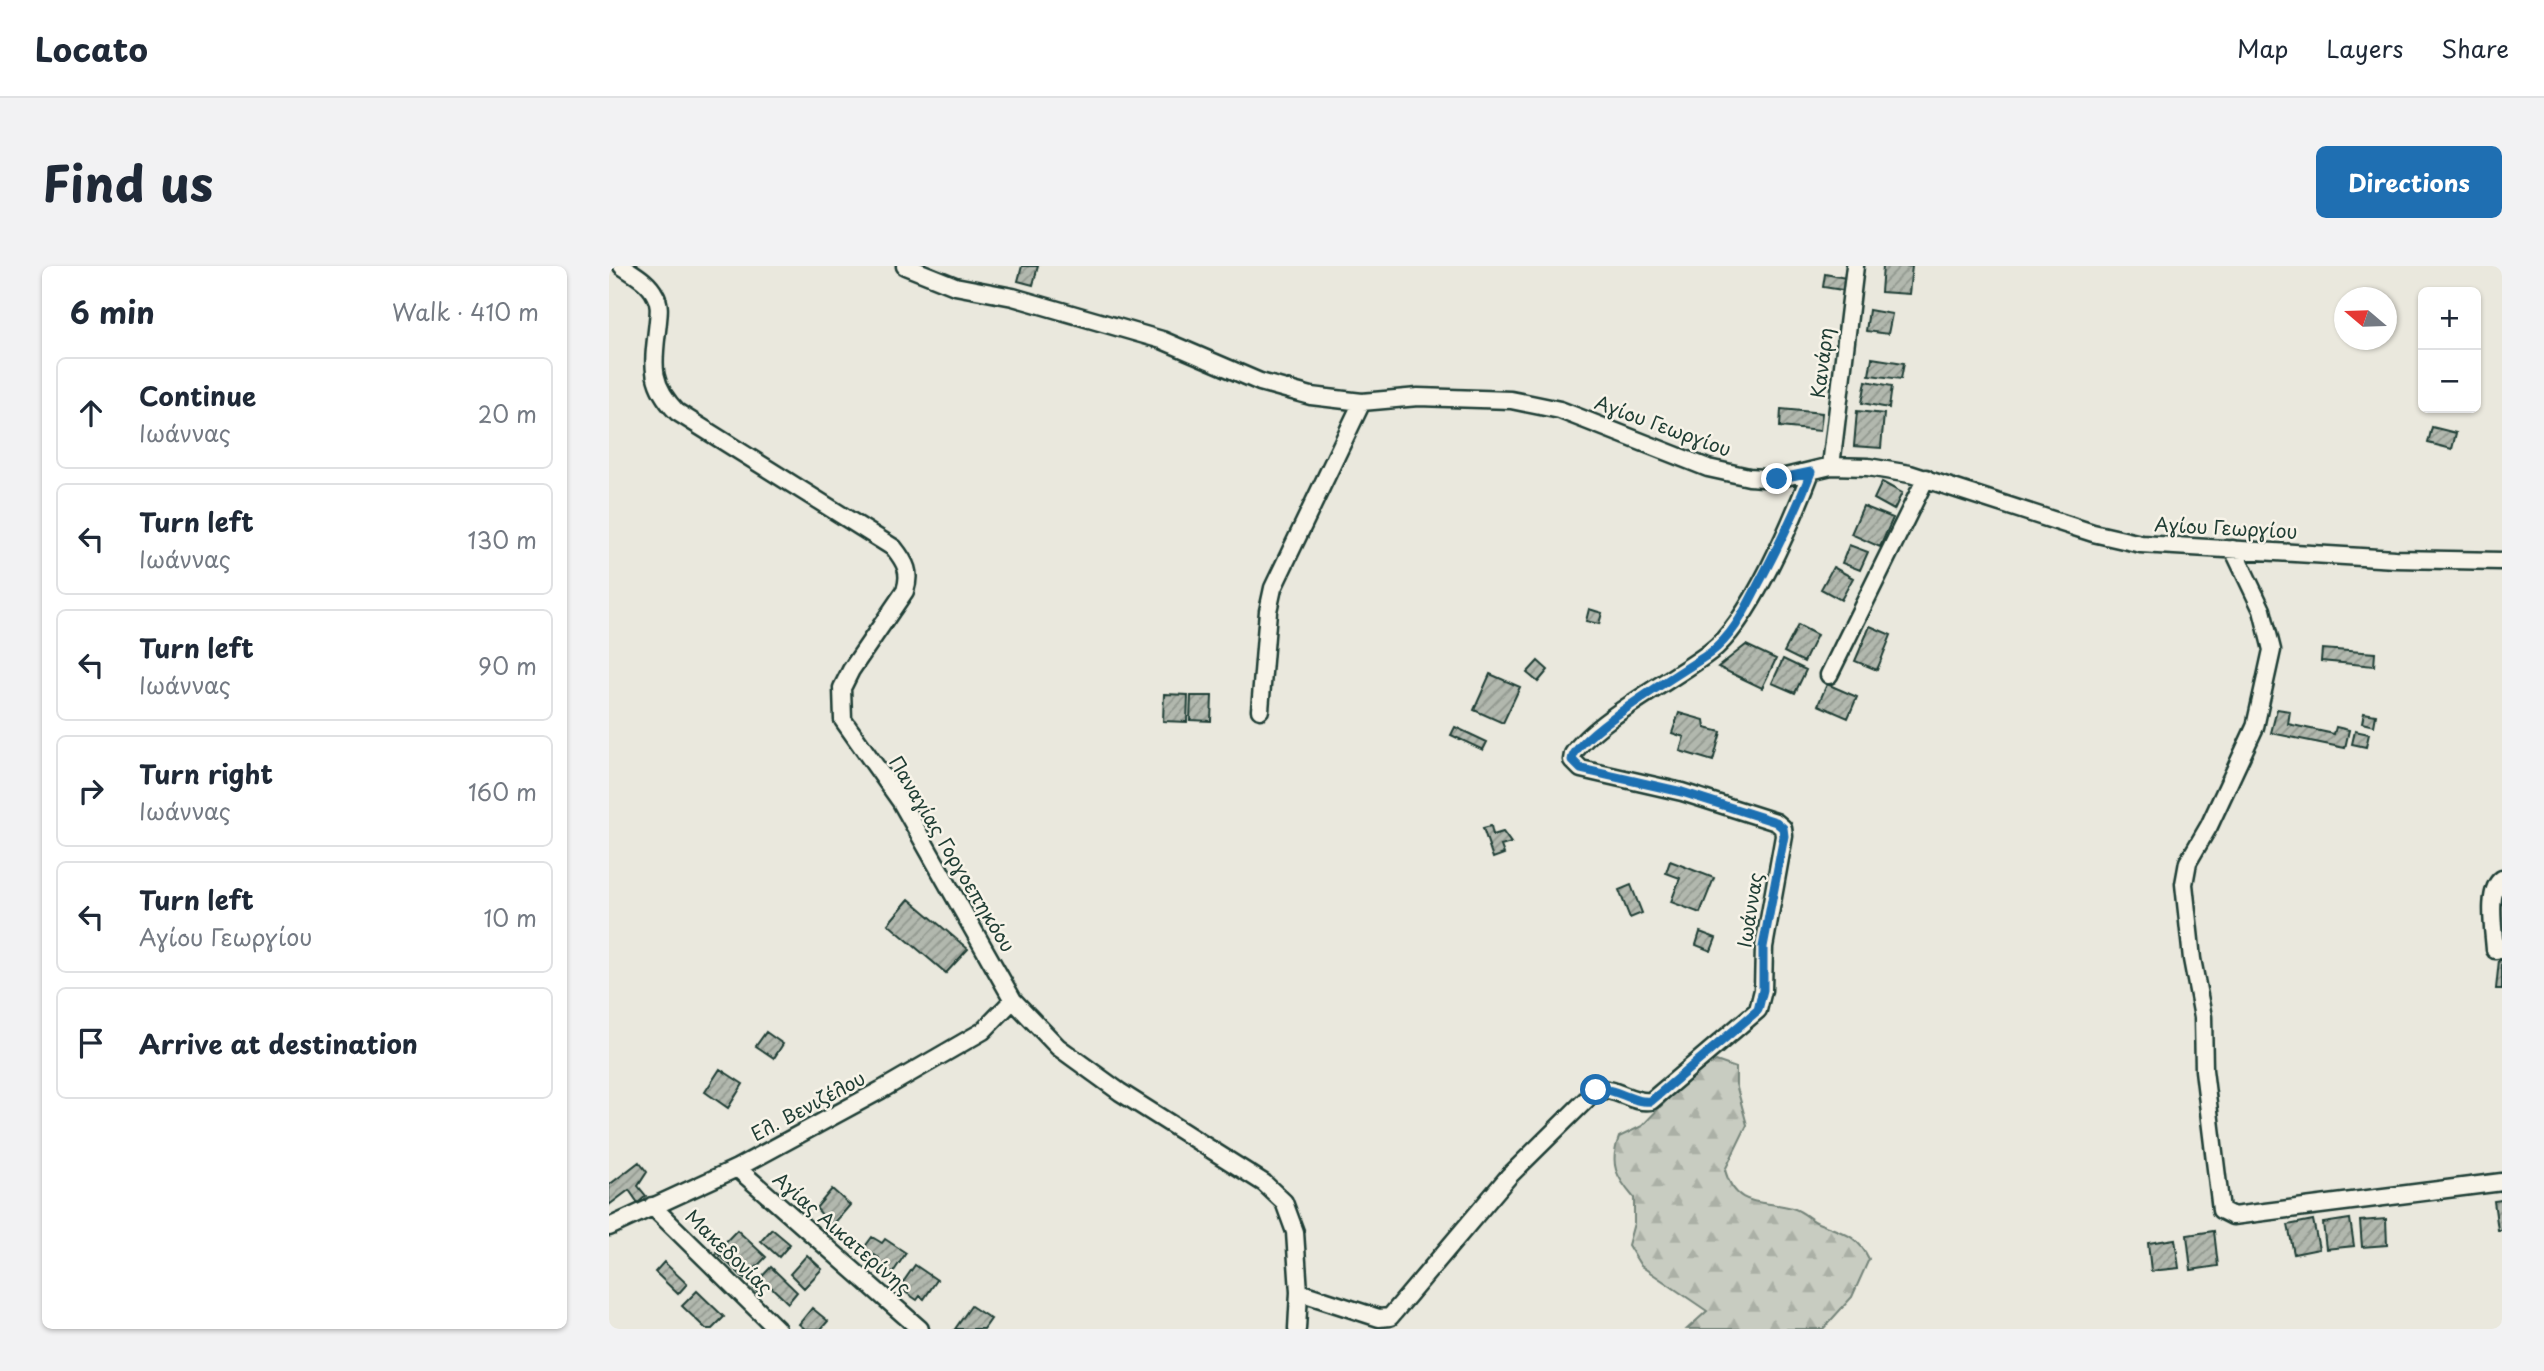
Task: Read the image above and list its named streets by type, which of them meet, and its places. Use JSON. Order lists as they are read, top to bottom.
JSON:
{
  "streets": {
    "street": [
      "Κανάρη",
      "Αγίου Γεωργίου",
      "Παναγίας Γοργοεπηκόου",
      "Ιωάννας",
      "Ελ. Βενιζέλου",
      "Αγίας Αικατερίνης",
      "Μακεδονίας"
    ]
  },
  "crossings": [
    ["Κανάρη", "Αγίου Γεωργίου"],
    ["Αγίου Γεωργίου", "Ιωάννας"],
    ["Παναγίας Γοργοεπηκόου", "Ιωάννας"],
    ["Παναγίας Γοργοεπηκόου", "Ελ. Βενιζέλου"],
    ["Ελ. Βενιζέλου", "Αγίας Αικατερίνης"],
    ["Ελ. Βενιζέλου", "Μακεδονίας"]
  ],
  "north": "left",
  "page": {
    "header": "Locato",
    "nav": ["Map", "Layers", "Share"],
    "title": "Find us",
    "buttons": "Directions",
    "heading": ["6 min", "Walk · 410 m"],
    "map_buttons": ["+", "−"],
    "list": [
      ["Continue", "Ιωάννας", "20 m"],
      ["Turn left", "Ιωάννας", "130 m"],
      ["Turn left", "Ιωάννας", "90 m"],
      ["Turn right", "Ιωάννας", "160 m"],
      ["Turn left", "Αγίου Γεωργίου", "10 m"],
      "Arrive at destination"
    ]
  }
}
